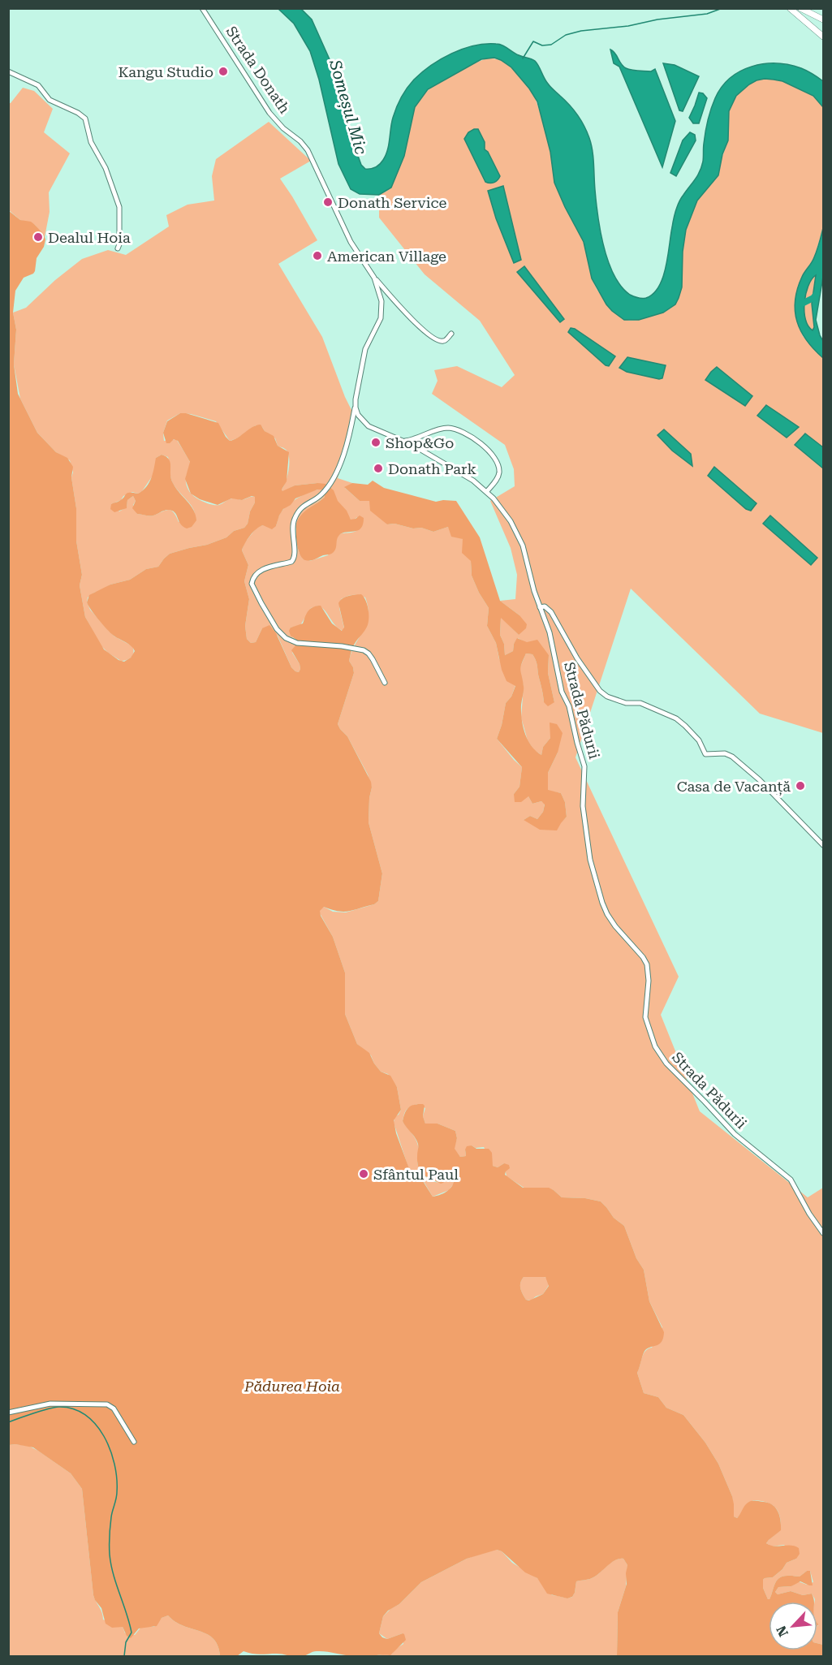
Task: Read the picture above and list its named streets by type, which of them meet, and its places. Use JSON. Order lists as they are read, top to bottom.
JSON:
{
  "streets": {
    "street": ["Strada Donath", "Strada Pădurii"]
  },
  "crossings": [
    ["Strada Donath", "Strada Pădurii"]
  ],
  "water": ["Someșul Mic"],
  "parks": ["Pădurea Hoia"],
  "places": [
    "Kangu Studio",
    "Donath Service",
    "Dealul Hoia",
    "American Village",
    "Shop&Go",
    "Donath Park",
    "Casa de Vacanță",
    "Sfântul Paul"
  ],
  "north": "bottom left"
}
